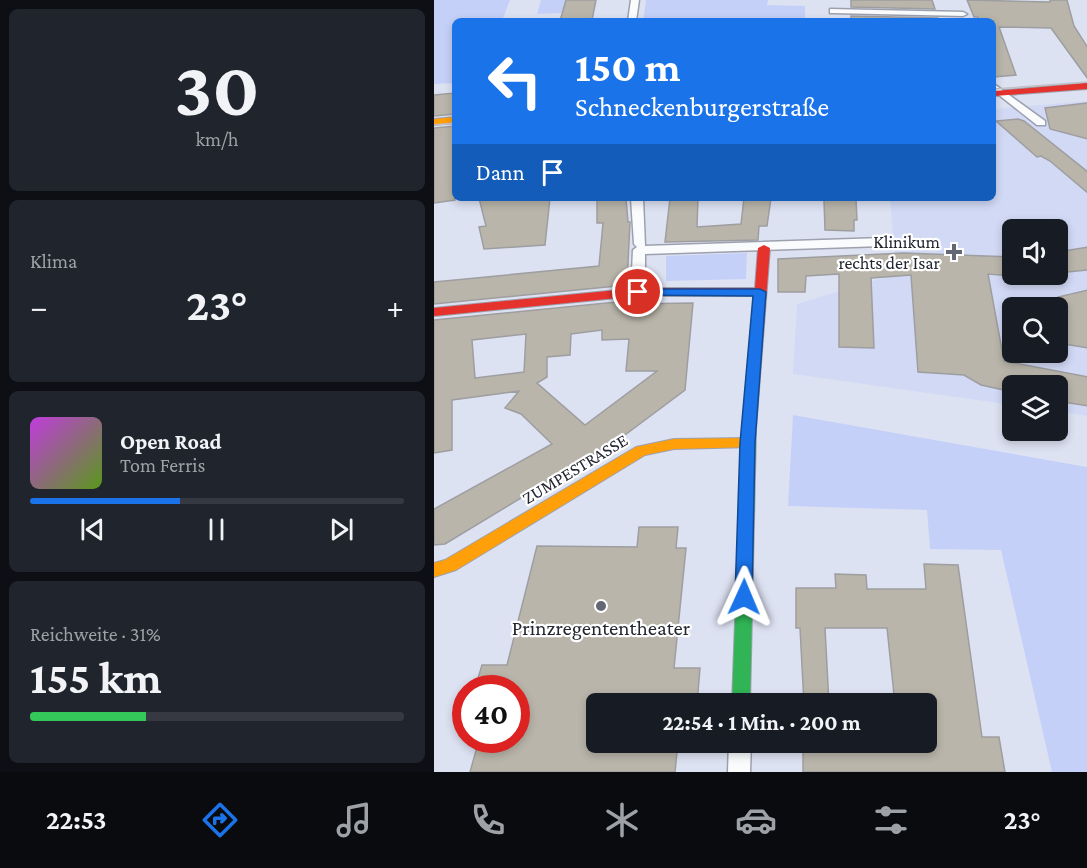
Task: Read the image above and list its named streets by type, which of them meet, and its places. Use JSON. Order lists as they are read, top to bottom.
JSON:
{
  "streets": {
    "street": ["ZUMPESTRASSE"]
  },
  "places": {
    "health": ["Klinikum rechts der Isar"],
    "other": ["Prinzregententheater"]
  },
  "page": {
    "tile": [
      ["30", "km/h"],
      "Klima",
      ["Reichweite · 31%", "155 km"]
    ],
    "turn": ["150 m", "Schneckenburgerstraße"],
    "then": "Dann",
    "heat": ["−", "23°", "+"],
    "song": ["Open Road", "Tom Ferris"],
    "limit": "40",
    "trip": "22:54 · 1 Min. · 200 m",
    "tabs": ["22:53", "23°"]
  }
}
